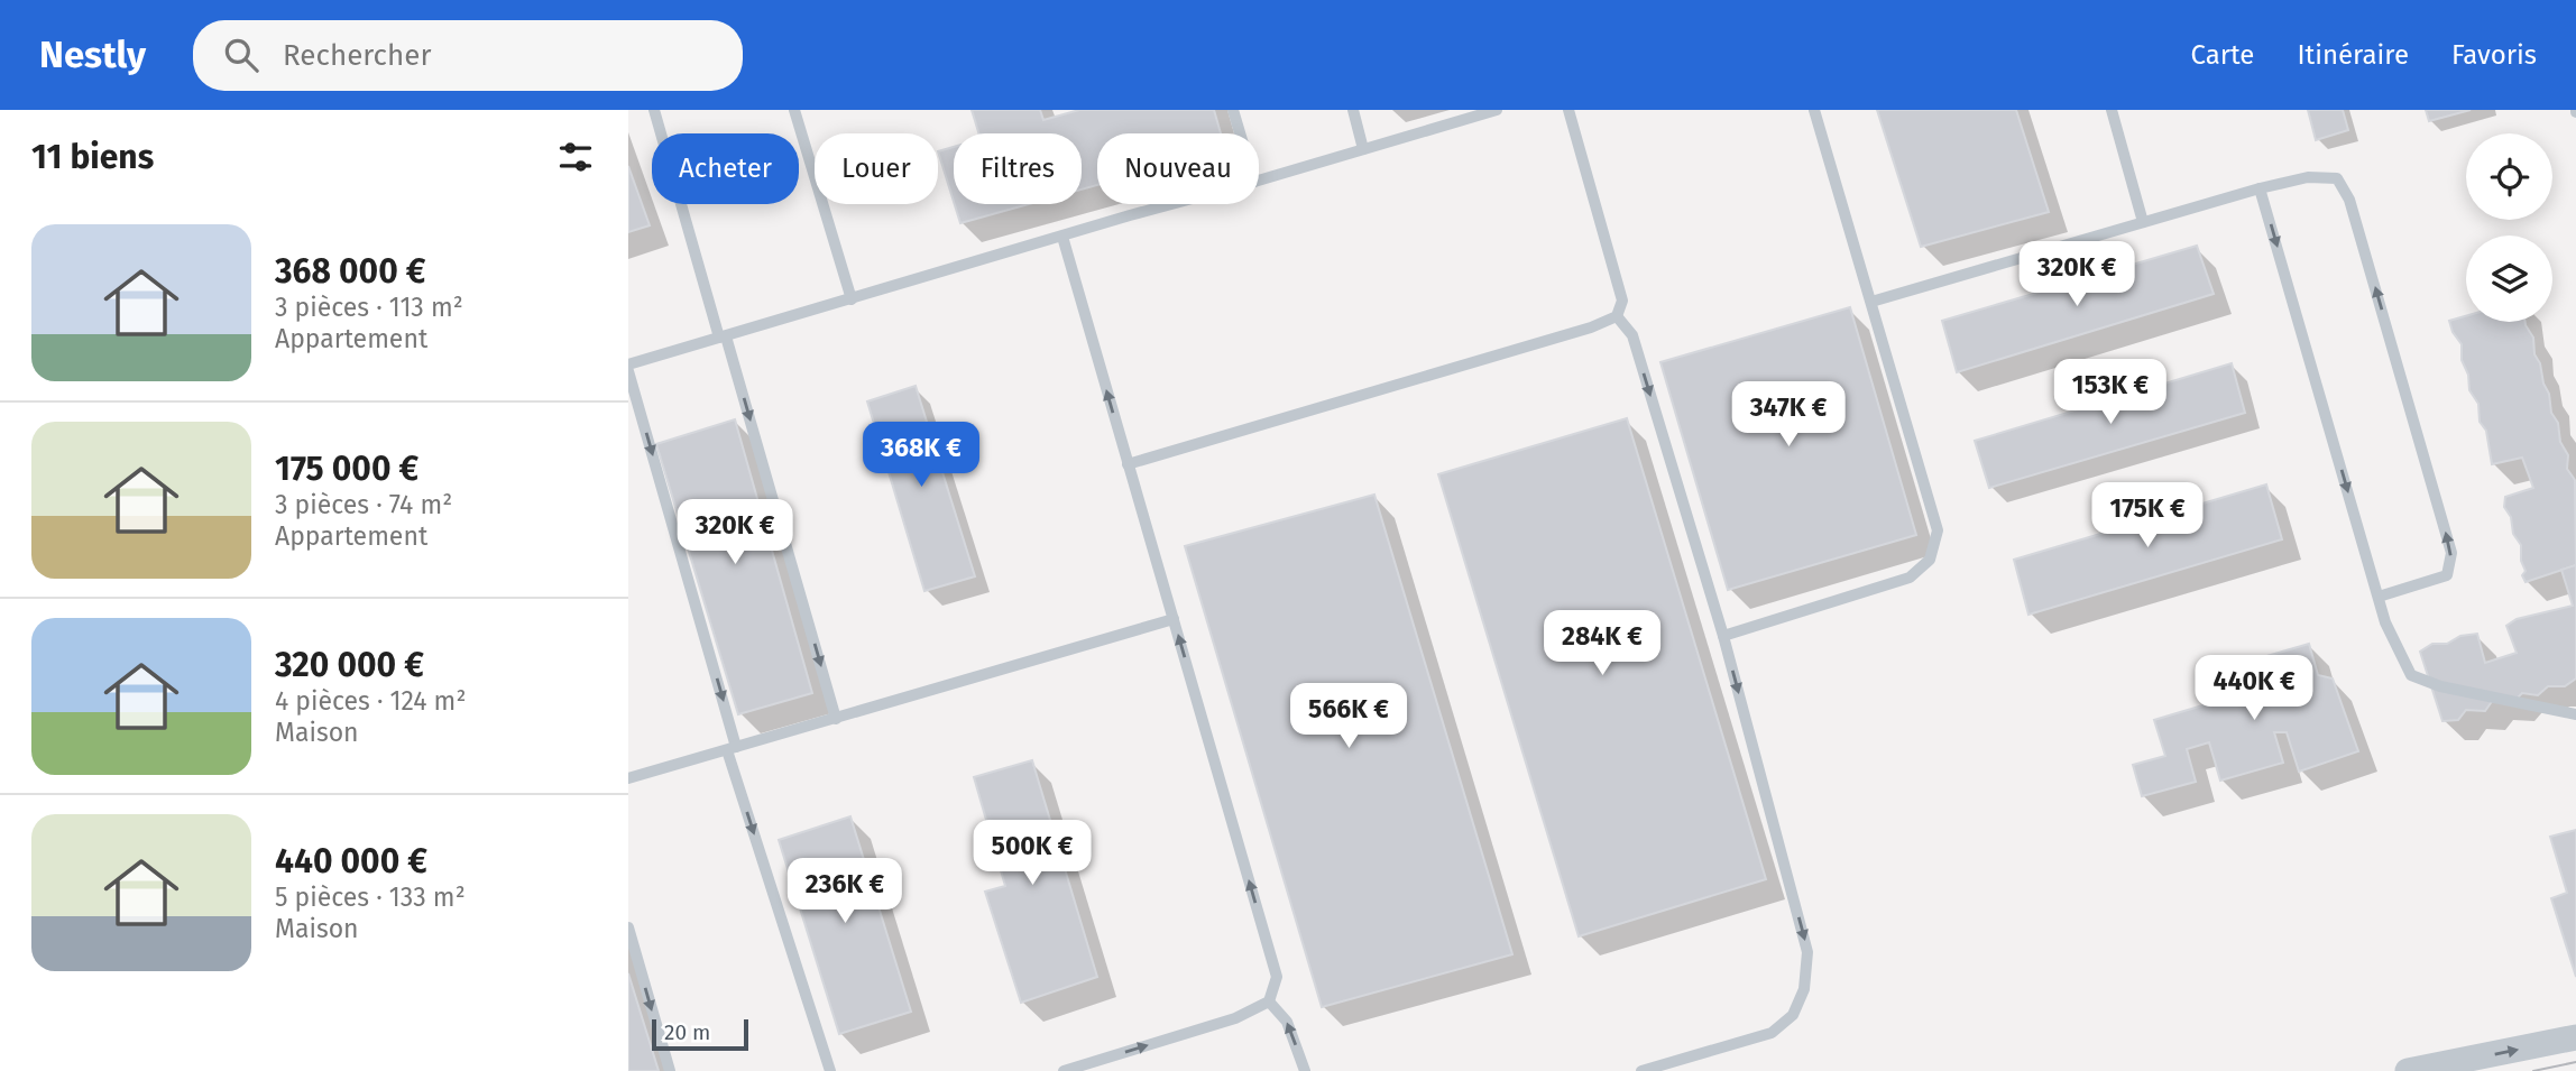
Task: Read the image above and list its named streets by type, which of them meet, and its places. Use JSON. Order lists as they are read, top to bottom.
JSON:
{
  "scale_bar": "20 m",
  "page": {
    "header": "Nestly",
    "search": "Rechercher",
    "nav": ["Carte", "Itinéraire", "Favoris"],
    "heading": "11 biens",
    "chip": [
      "Acheter",
      "Louer",
      "Filtres",
      "Nouveau"
    ],
    "list": [
      {
        "name": "368 000 €",
        "note": "3 pièces · 113 m² · Appartement"
      },
      {
        "name": "175 000 €",
        "note": "3 pièces · 74 m² · Appartement"
      },
      {
        "name": "320 000 €",
        "note": "4 pièces · 124 m² · Maison"
      },
      {
        "name": "440 000 €",
        "note": "5 pièces · 133 m² · Maison"
      }
    ],
    "price": [
      "320K €",
      "153K €",
      "347K €",
      "368K €",
      "175K €",
      "320K €",
      "284K €",
      "440K €",
      "566K €",
      "500K €",
      "236K €"
    ],
    "scale": "20 m"
  }
}
